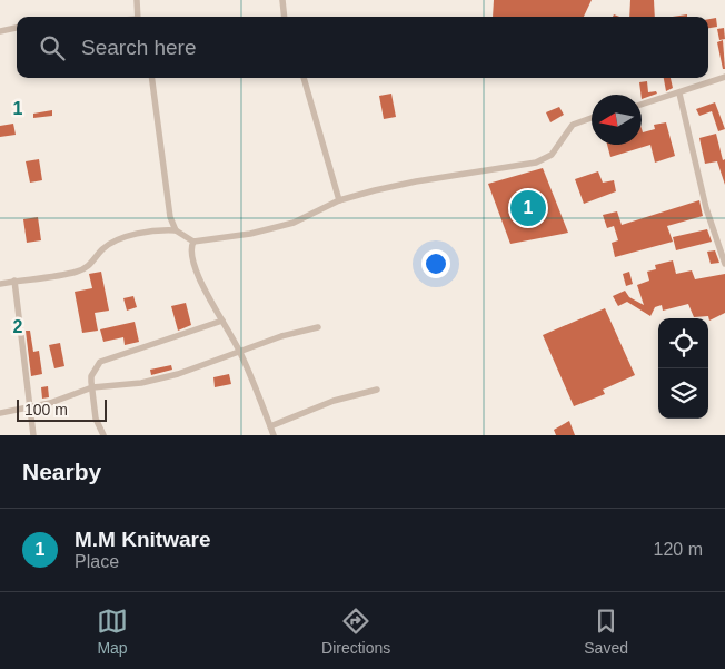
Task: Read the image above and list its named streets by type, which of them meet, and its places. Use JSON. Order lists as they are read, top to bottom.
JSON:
{
  "scale_bar": "100 m",
  "north": "left",
  "page": {
    "search": "Search here",
    "pins": "1",
    "scale": "100 m",
    "heading": "Nearby",
    "list": [
      {
        "mark": "1",
        "name": "M.M Knitware",
        "note": "Place",
        "value": "120 m"
      }
    ],
    "nav": ["Map", "Directions", "Saved"]
  },
  "grid": {
    "rows": ["1", "2"]
  }
}
